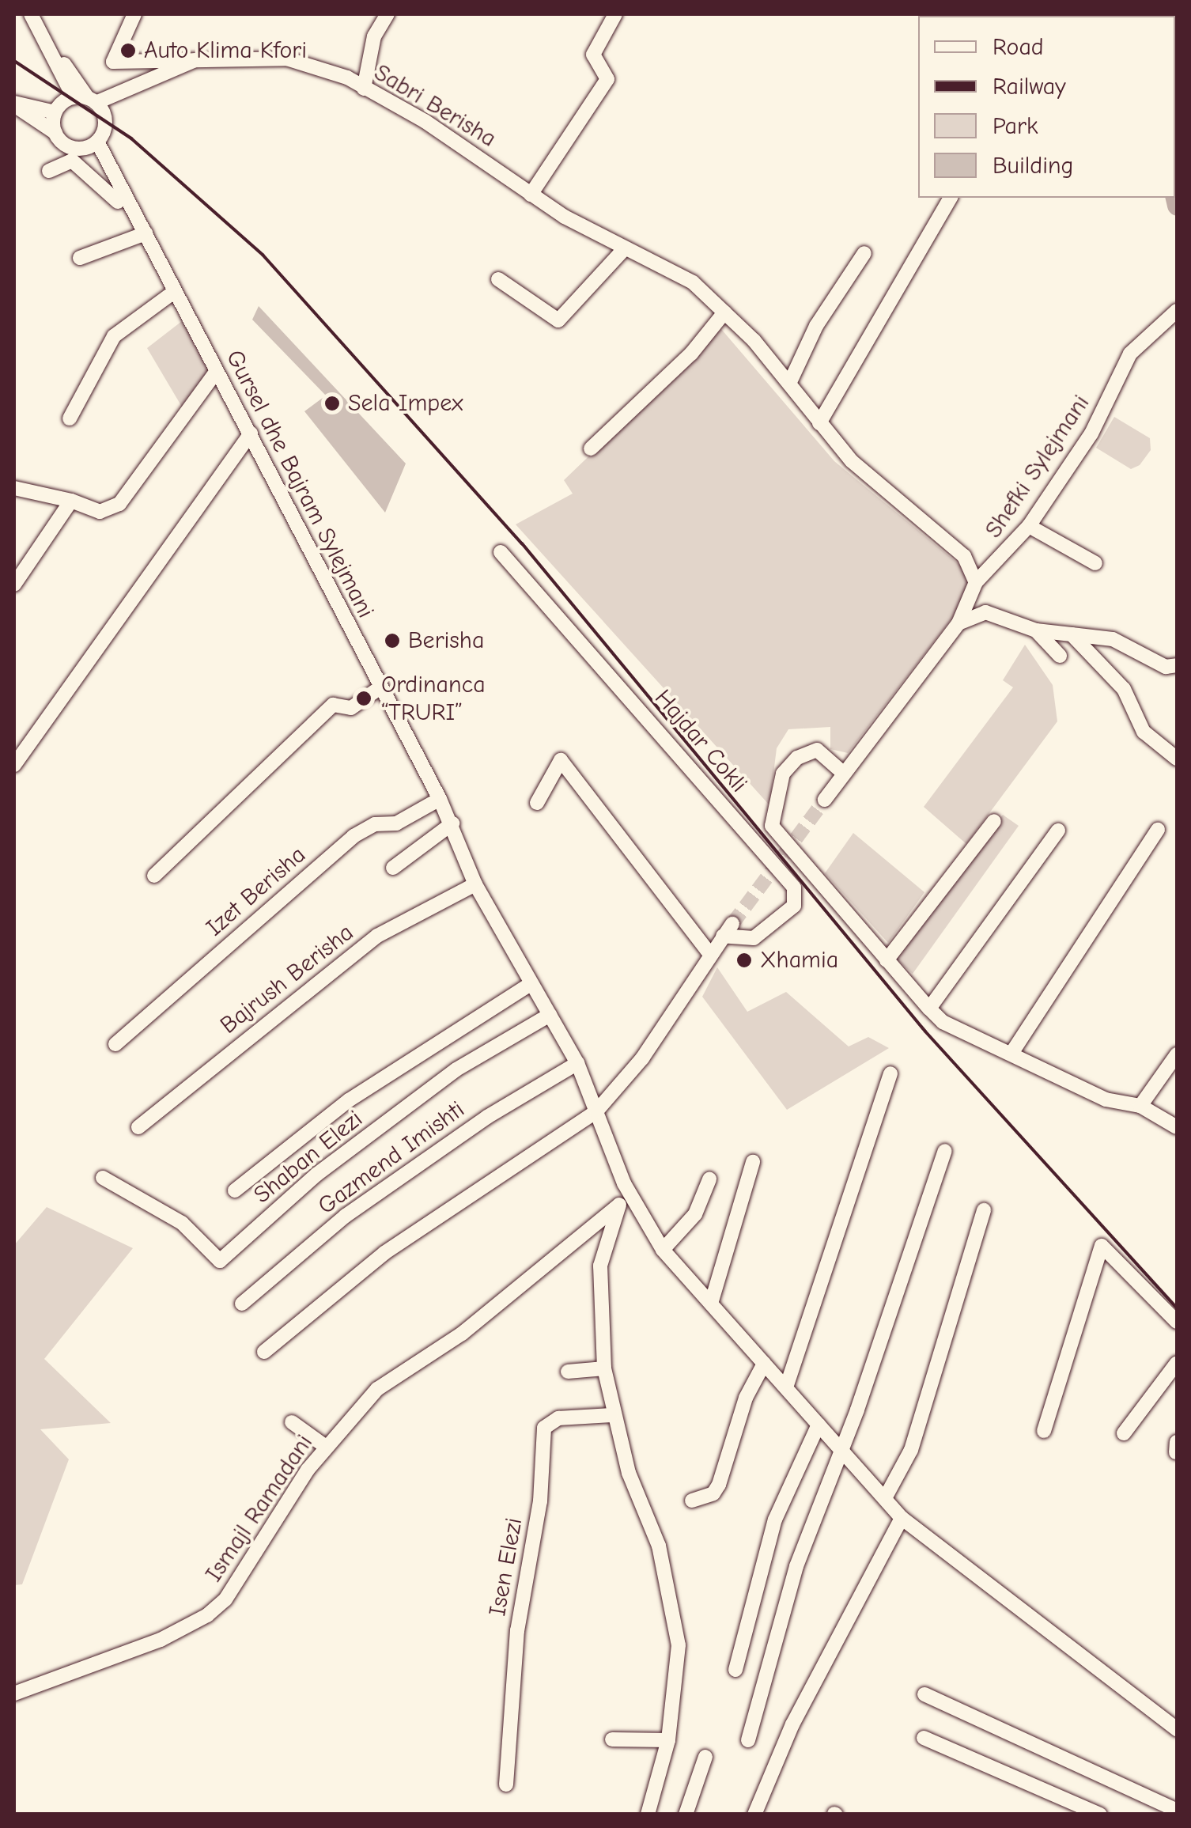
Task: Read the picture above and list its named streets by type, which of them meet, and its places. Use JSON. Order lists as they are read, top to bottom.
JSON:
{
  "streets": {
    "street": [
      "Sabri Berisha",
      "Shefki Sylejmani",
      "Gursel dhe Bajram Sylejmani",
      "Hajdar Cokli",
      "Izet Berisha",
      "Bajrush Berisha",
      "Shaban Elezi",
      "Gazmend Imishti",
      "Ismajl Ramadani",
      "Isen Elezi"
    ]
  },
  "crossings": [
    ["Sabri Berisha", "Shefki Sylejmani"],
    ["Gursel dhe Bajram Sylejmani", "Izet Berisha"],
    ["Gursel dhe Bajram Sylejmani", "Bajrush Berisha"],
    ["Gursel dhe Bajram Sylejmani", "Shaban Elezi"],
    ["Gursel dhe Bajram Sylejmani", "Gazmend Imishti"],
    ["Gursel dhe Bajram Sylejmani", "Ismajl Ramadani"]
  ],
  "places": [
    "Auto Klima Kfori",
    "Sela Impex",
    "Berisha",
    "Ordinanca “TRURI”",
    "Xhamia"
  ],
  "legend": [
    "Road",
    "Railway",
    "Park",
    "Building"
  ]
}
